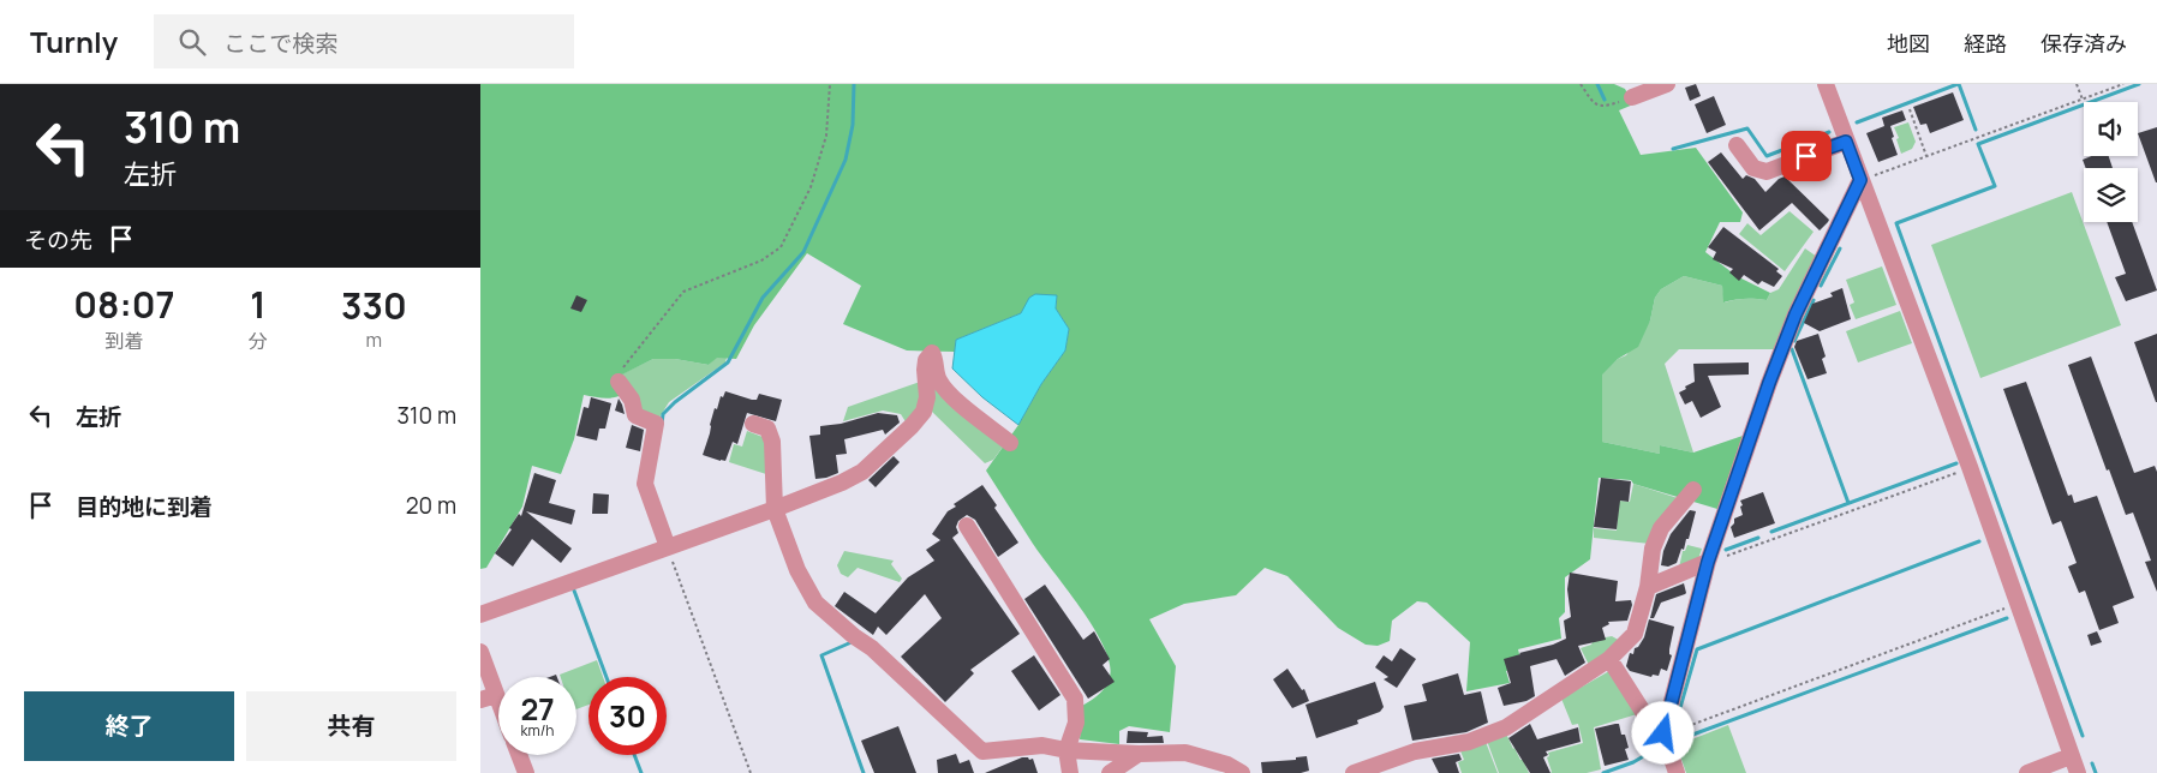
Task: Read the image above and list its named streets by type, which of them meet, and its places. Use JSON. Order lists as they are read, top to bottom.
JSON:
{
  "page": {
    "header": "Turnly",
    "search": "ここで検索",
    "nav": ["地図", "経路", "保存済み"],
    "turn": ["310 m", "左折"],
    "then": "その先",
    "eta": [
      "08:07",
      "到着",
      "1",
      "分",
      "330",
      "m"
    ],
    "list": [
      {
        "name": "左折",
        "value": "310 m"
      },
      {
        "name": "目的地に到着",
        "value": "20 m"
      }
    ],
    "speed": "27 km/h",
    "limit": "30",
    "buttons": ["終了", "共有"]
  }
}
